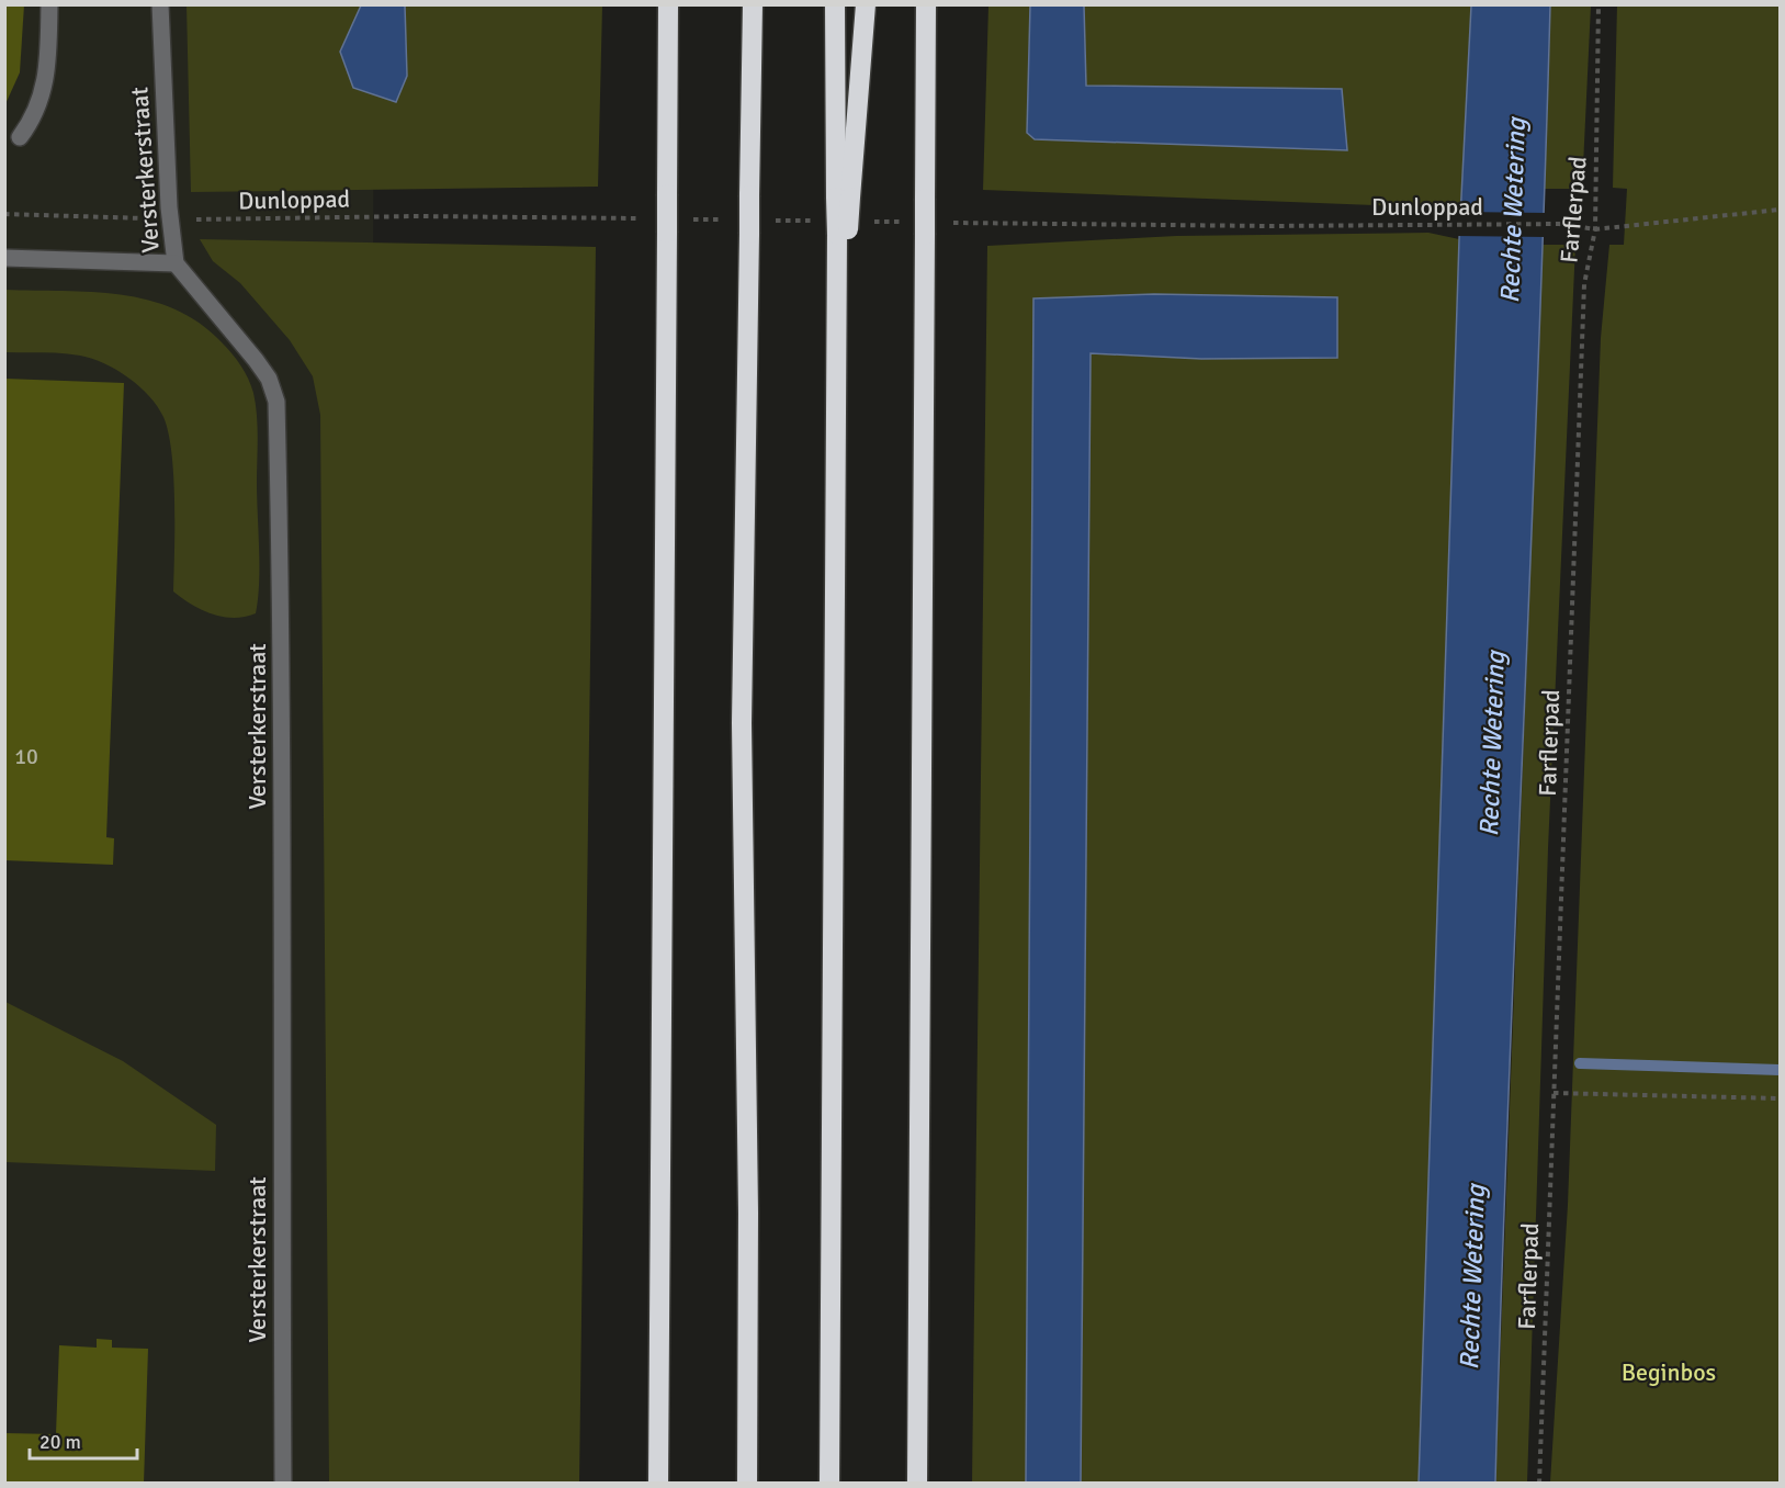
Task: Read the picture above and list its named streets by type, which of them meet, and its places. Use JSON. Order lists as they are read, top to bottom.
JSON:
{
  "streets": {
    "street": ["Versterkerstraat"],
    "path": ["Dunloppad", "Farflerpad"]
  },
  "crossings": [
    ["Versterkerstraat", "Dunloppad"],
    ["Dunloppad", "Farflerpad"]
  ],
  "water": ["Rechte Wetering"],
  "parks": ["Beginbos"],
  "house_numbers": ["10"],
  "scale_bar": "20 m"
}
